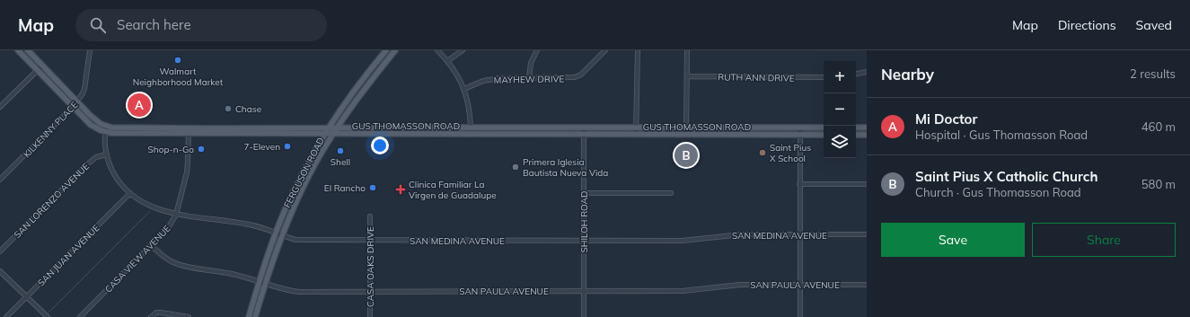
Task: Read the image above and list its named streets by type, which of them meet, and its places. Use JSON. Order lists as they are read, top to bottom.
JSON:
{
  "streets": {
    "main road": ["GUS THOMASSON ROAD", "FERGUSON ROAD"],
    "street": [
      "RUTH ANN DRIVE",
      "MAYHEW DRIVE",
      "KILKENNY PLACE",
      "SAN LORENZO AVENUE",
      "SHILOH ROAD",
      "SAN MEDINA AVENUE",
      "SAN JUAN AVENUE",
      "CASA VIEW AVENUE",
      "CASA OAKS DRIVE",
      "SAN PAULA AVENUE"
    ]
  },
  "crossings": [
    ["GUS THOMASSON ROAD", "KILKENNY PLACE"],
    ["GUS THOMASSON ROAD", "FERGUSON ROAD"],
    ["GUS THOMASSON ROAD", "SHILOH ROAD"],
    ["GUS THOMASSON ROAD", "SAN MEDINA AVENUE"],
    ["GUS THOMASSON ROAD", "CASA VIEW AVENUE"],
    ["FERGUSON ROAD", "SAN MEDINA AVENUE"],
    ["FERGUSON ROAD", "SAN PAULA AVENUE"],
    ["SAN LORENZO AVENUE", "SAN MEDINA AVENUE"],
    ["SHILOH ROAD", "SAN MEDINA AVENUE"],
    ["SHILOH ROAD", "SAN PAULA AVENUE"],
    ["SAN MEDINA AVENUE", "SAN JUAN AVENUE"],
    ["SAN MEDINA AVENUE", "CASA VIEW AVENUE"],
    ["SAN MEDINA AVENUE", "CASA OAKS DRIVE"],
    ["CASA VIEW AVENUE", "SAN PAULA AVENUE"],
    ["CASA OAKS DRIVE", "SAN PAULA AVENUE"]
  ],
  "places": {
    "other": [
      "Walmart Neighborhood Market",
      "Chase",
      "7-Eleven",
      "Shop-n-Go",
      "Shell",
      "Saint Pius X School",
      "Primera Iglesia Bautista Nueva Vida",
      "El Rancho"
    ],
    "health": ["Clinica Familiar La Virgen de Guadalupe"]
  },
  "page": {
    "header": "Map",
    "search": "Search here",
    "nav": ["Map", "Directions", "Saved"],
    "heading": ["Nearby", "2 results"],
    "map_buttons": ["+", "−"],
    "pins": ["A", "B"],
    "list": [
      {
        "mark": "A",
        "name": "Mi Doctor",
        "note": "Hospital · Gus Thomasson Road",
        "value": "460 m"
      },
      {
        "mark": "B",
        "name": "Saint Pius X Catholic Church",
        "note": "Church · Gus Thomasson Road",
        "value": "580 m"
      }
    ],
    "buttons": ["Save", "Share"]
  }
}
